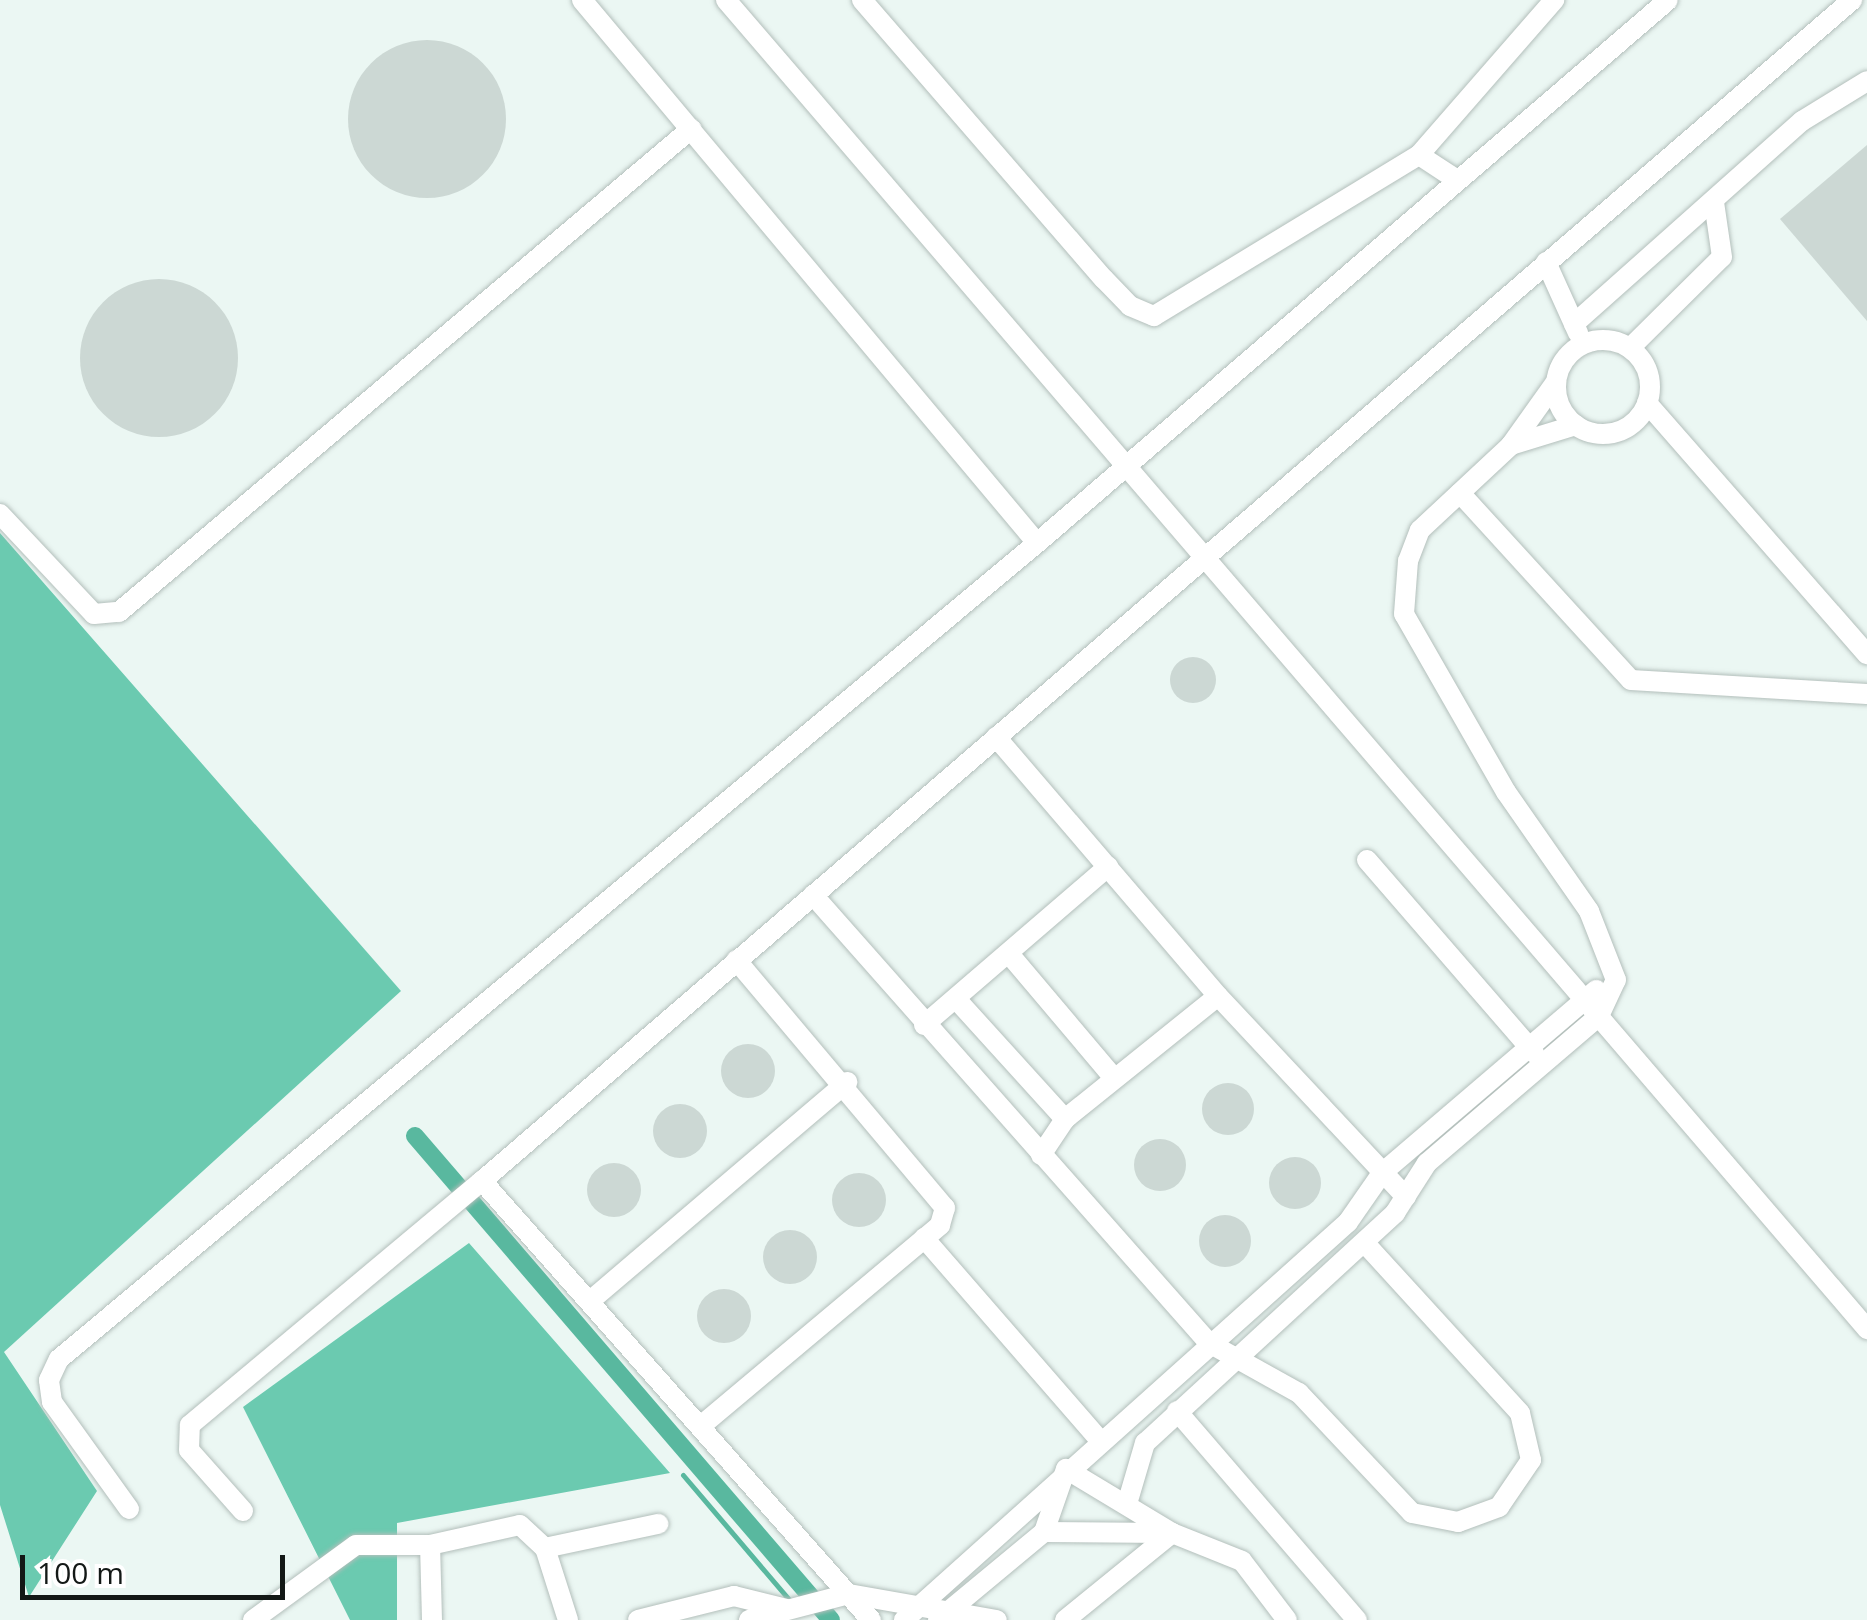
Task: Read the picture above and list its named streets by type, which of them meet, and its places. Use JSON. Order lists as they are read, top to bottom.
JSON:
{
  "scale_bar": "100 m"
}
